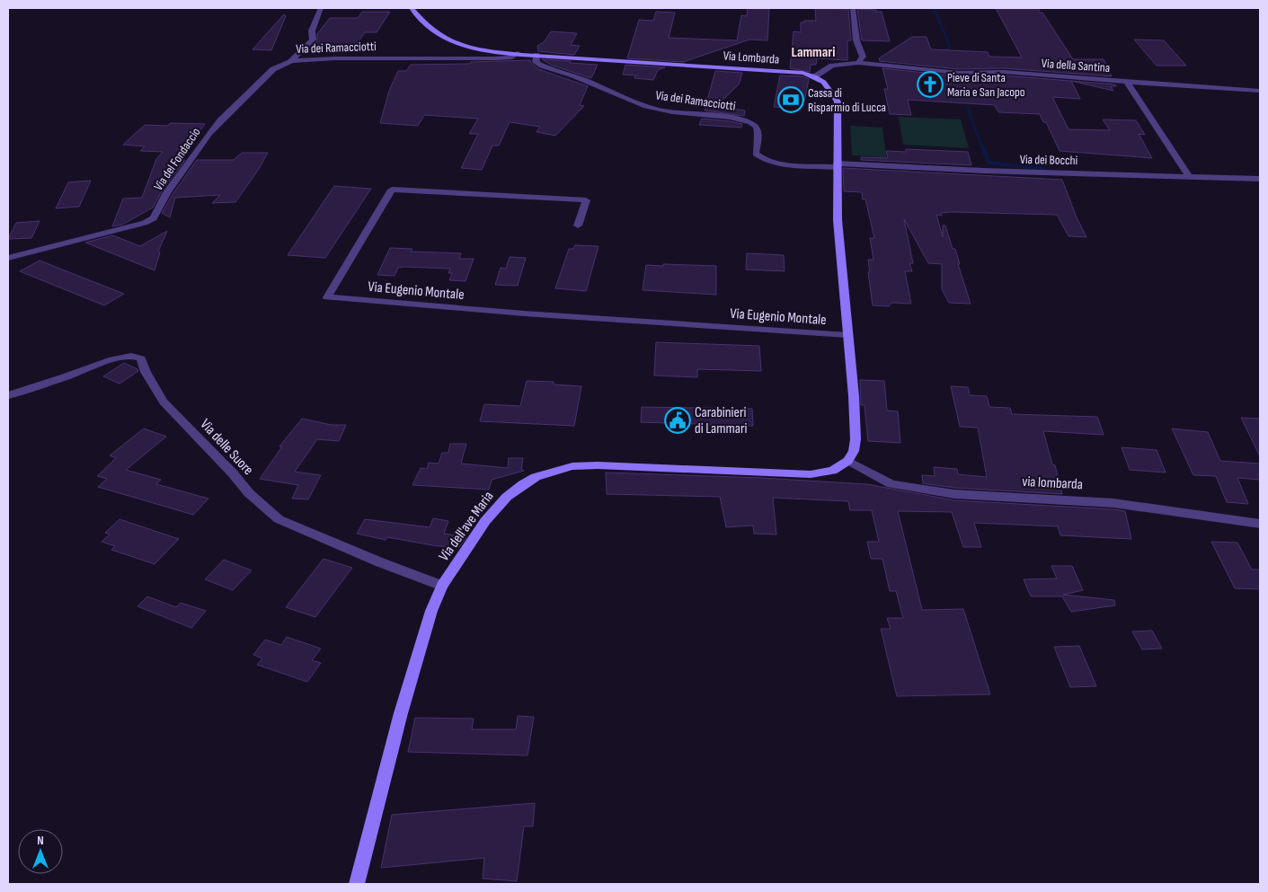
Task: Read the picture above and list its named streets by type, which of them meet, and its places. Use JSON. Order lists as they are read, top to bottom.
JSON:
{
  "streets": {
    "street": [
      "Via dei Ramacciotti",
      "Via Lombarda",
      "Via della Santina",
      "Via del Fondaccio",
      "Via dei Bocchi",
      "Via Eugenio Montale",
      "Via delle Suore",
      "via lombarda",
      "Via dell'ave Maria"
    ]
  },
  "crossings": [
    ["Via dei Ramacciotti", "Via Lombarda"],
    ["Via dei Ramacciotti", "Via del Fondaccio"],
    ["Via dei Ramacciotti", "Via dei Bocchi"],
    ["Via Lombarda", "Via della Santina"],
    ["Via della Santina", "Via dei Bocchi"],
    ["Via delle Suore", "Via dell'ave Maria"],
    ["via lombarda", "Via dell'ave Maria"]
  ],
  "districts": ["Lammari"],
  "places": {
    "church": ["Pieve di Santa Maria e San Jacopo"],
    "bank": ["Cassa di Risparmio di Lucca"],
    "public building": ["Carabinieri di Lammari"]
  },
  "north": "top"
}
